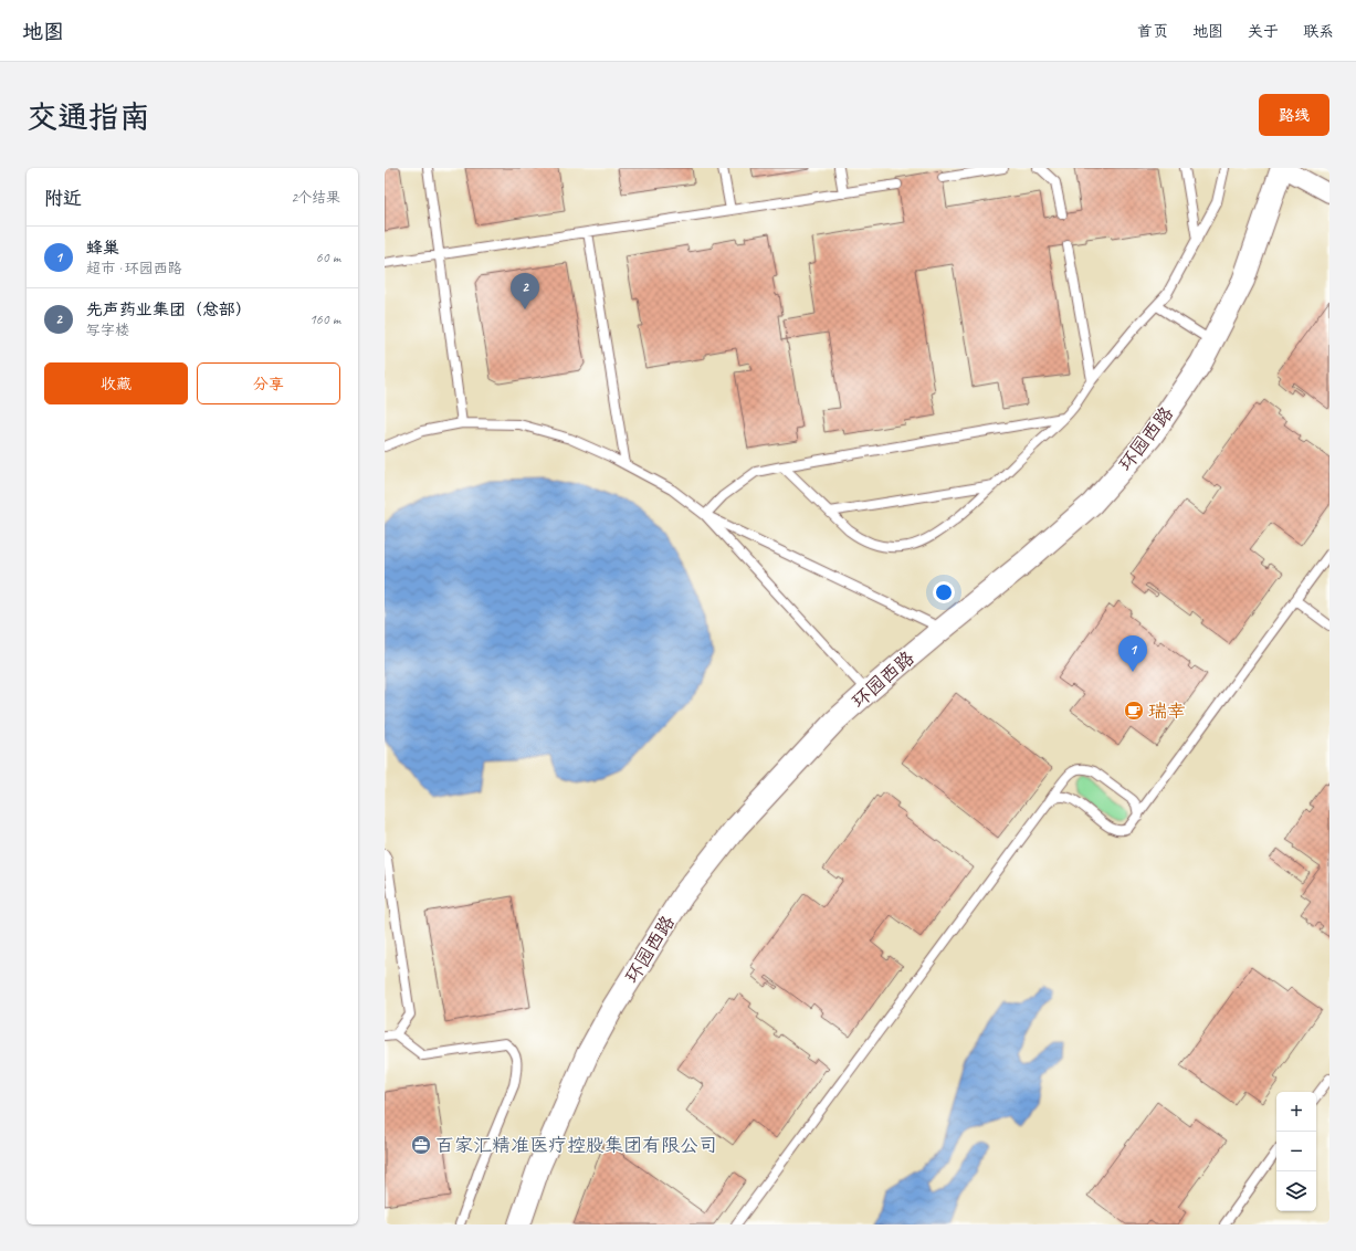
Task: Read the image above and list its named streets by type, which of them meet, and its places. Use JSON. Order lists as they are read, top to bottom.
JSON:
{
  "streets": {
    "street": ["环园西路"]
  },
  "places": {
    "cafe": ["瑞幸"],
    "office": ["百家汇精准医疗控股集团有限公司"]
  },
  "page": {
    "header": "地图",
    "nav": [
      "首页",
      "地图",
      "关于",
      "联系"
    ],
    "buttons": [
      "路线",
      ["收藏", "分享"]
    ],
    "title": "交通指南",
    "heading": ["附近", "2个结果"],
    "list": [
      {
        "mark": "1",
        "name": "蜂巢",
        "note": "超市 · 环园西路",
        "value": "60 m"
      },
      {
        "mark": "2",
        "name": "先声药业集团（总部）",
        "note": "写字楼",
        "value": "160 m"
      }
    ],
    "pins": ["2", "1"],
    "map_buttons": ["+", "−"]
  }
}
